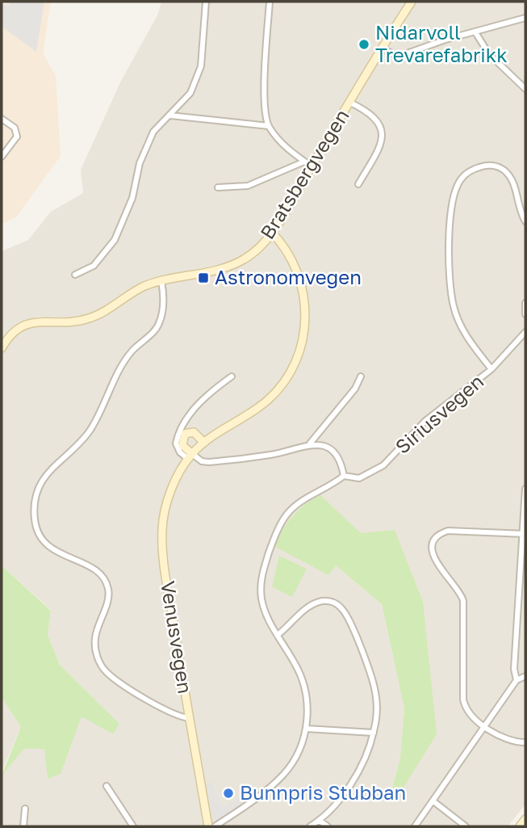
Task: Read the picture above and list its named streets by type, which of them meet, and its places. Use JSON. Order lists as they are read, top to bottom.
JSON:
{
  "streets": {
    "street": ["Bratsbergvegen", "Siriusvegen", "Venusvegen"]
  },
  "crossings": [
    ["Bratsbergvegen", "Venusvegen"]
  ],
  "places": {
    "other": ["Nidarvoll Trevarefabrikk", "Bunnpris Stubban"],
    "transit": ["Astronomvegen"]
  }
}
